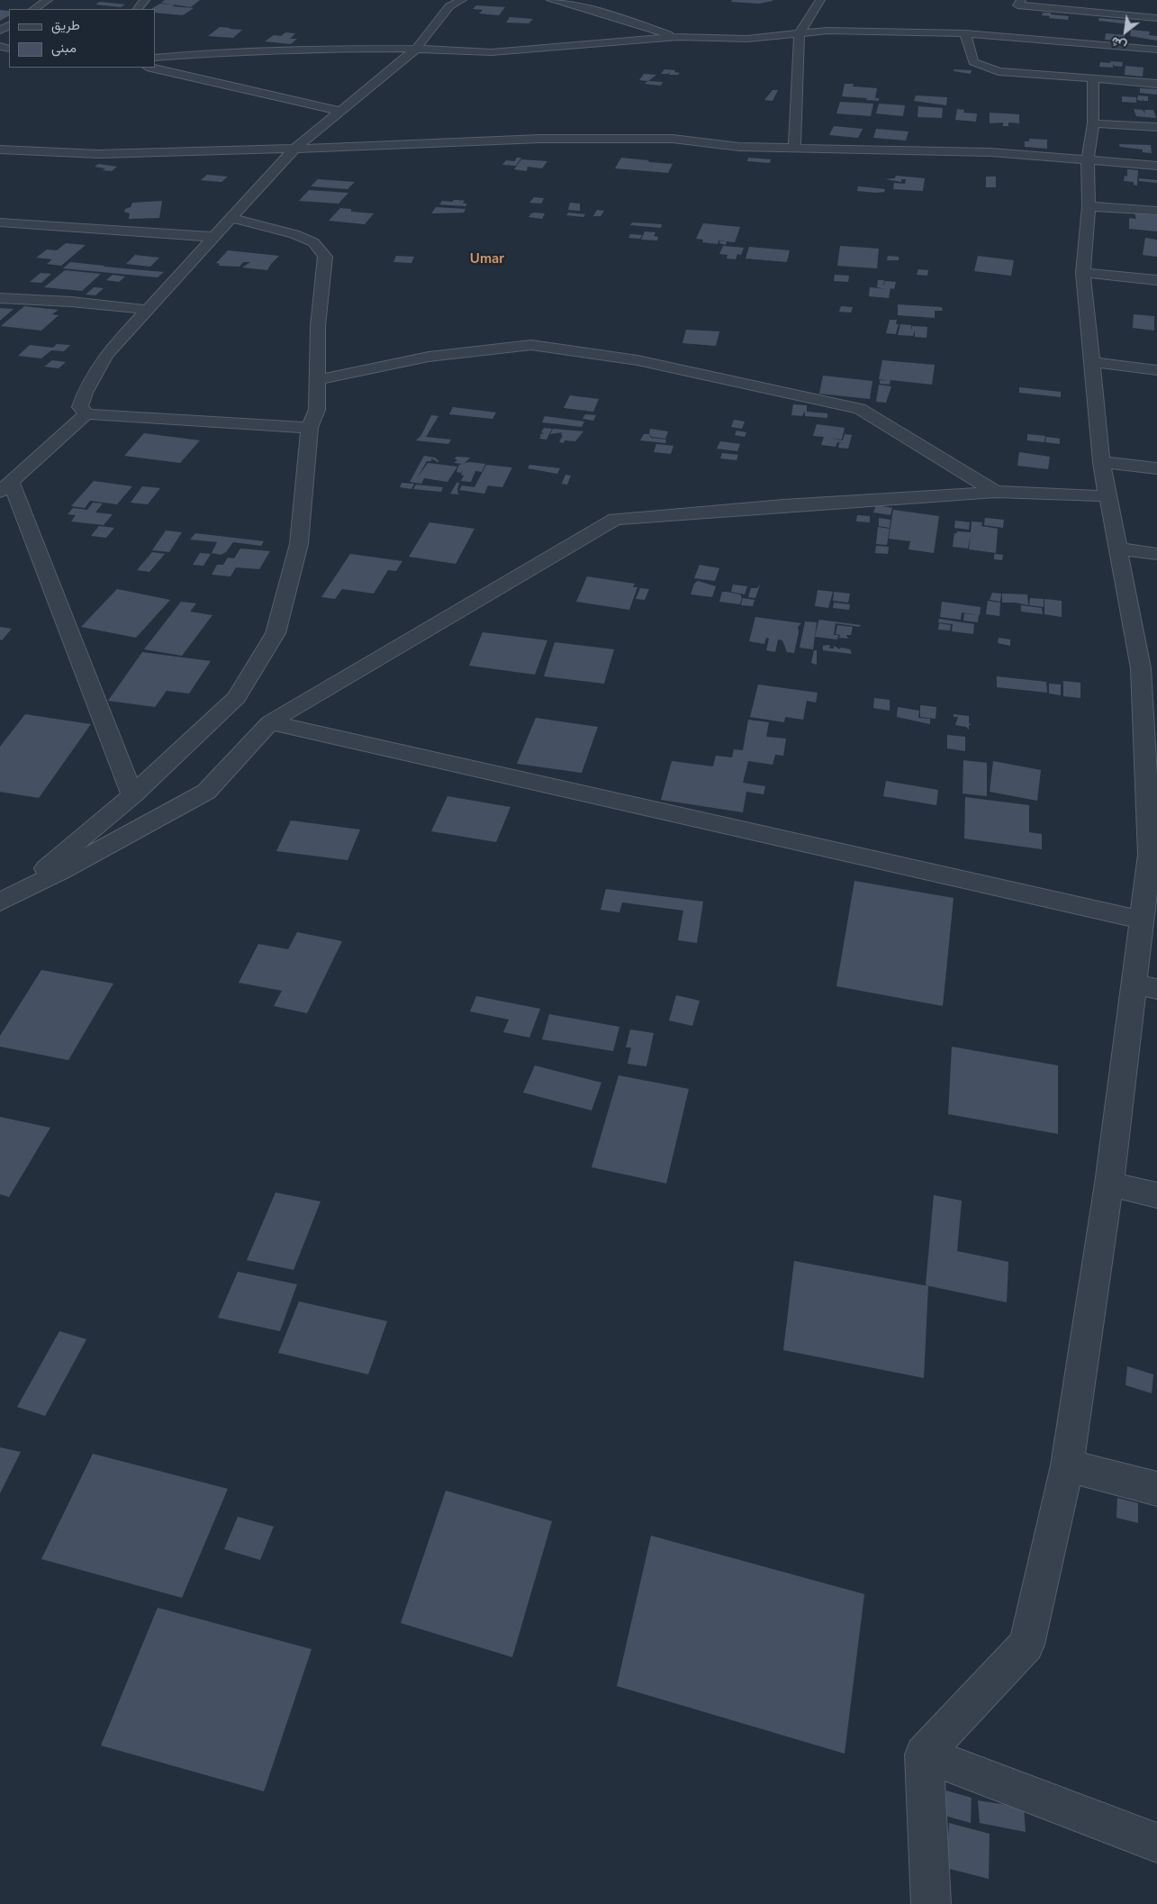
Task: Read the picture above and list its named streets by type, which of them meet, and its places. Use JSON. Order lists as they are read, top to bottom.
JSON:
{
  "districts": ["Umar"],
  "legend": ["طريق", "مبنى"],
  "north": "bottom left"
}
